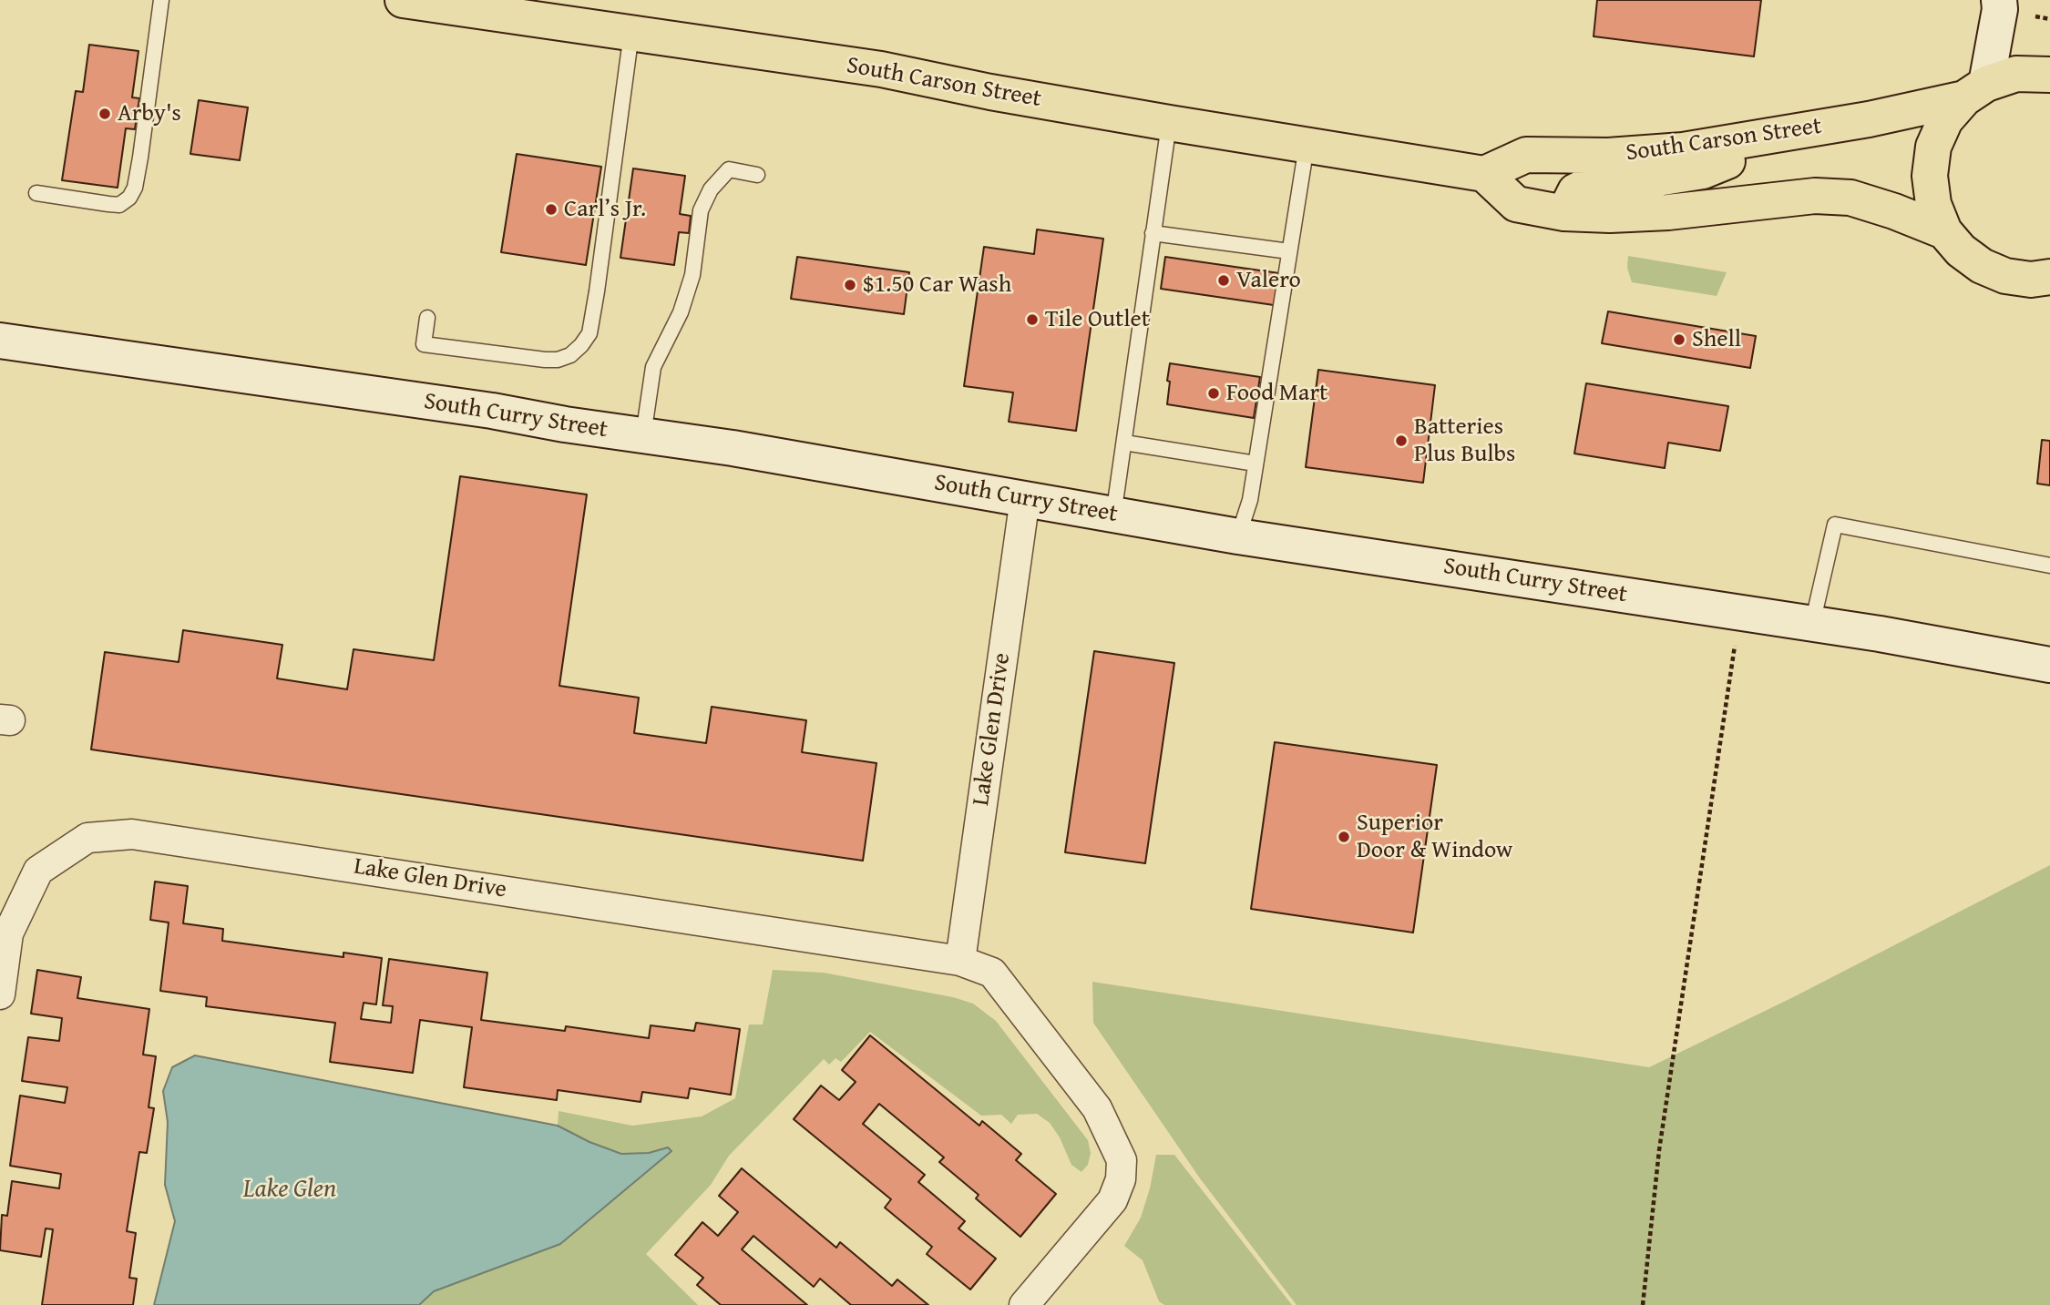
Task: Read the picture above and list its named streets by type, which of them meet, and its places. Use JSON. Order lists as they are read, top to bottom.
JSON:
{
  "streets": {
    "main road": ["South Carson Street"],
    "street": ["South Curry Street", "Lake Glen Drive"]
  },
  "crossings": [
    ["South Curry Street", "Lake Glen Drive"]
  ],
  "water": ["Lake Glen"],
  "places": [
    "Arby's",
    "Carl’s Jr.",
    "Valero",
    "$1.50 Car Wash",
    "Tile Outlet",
    "Shell",
    "Food Mart",
    "Batteries Plus Bulbs",
    "Superior Door & Window"
  ]
}
